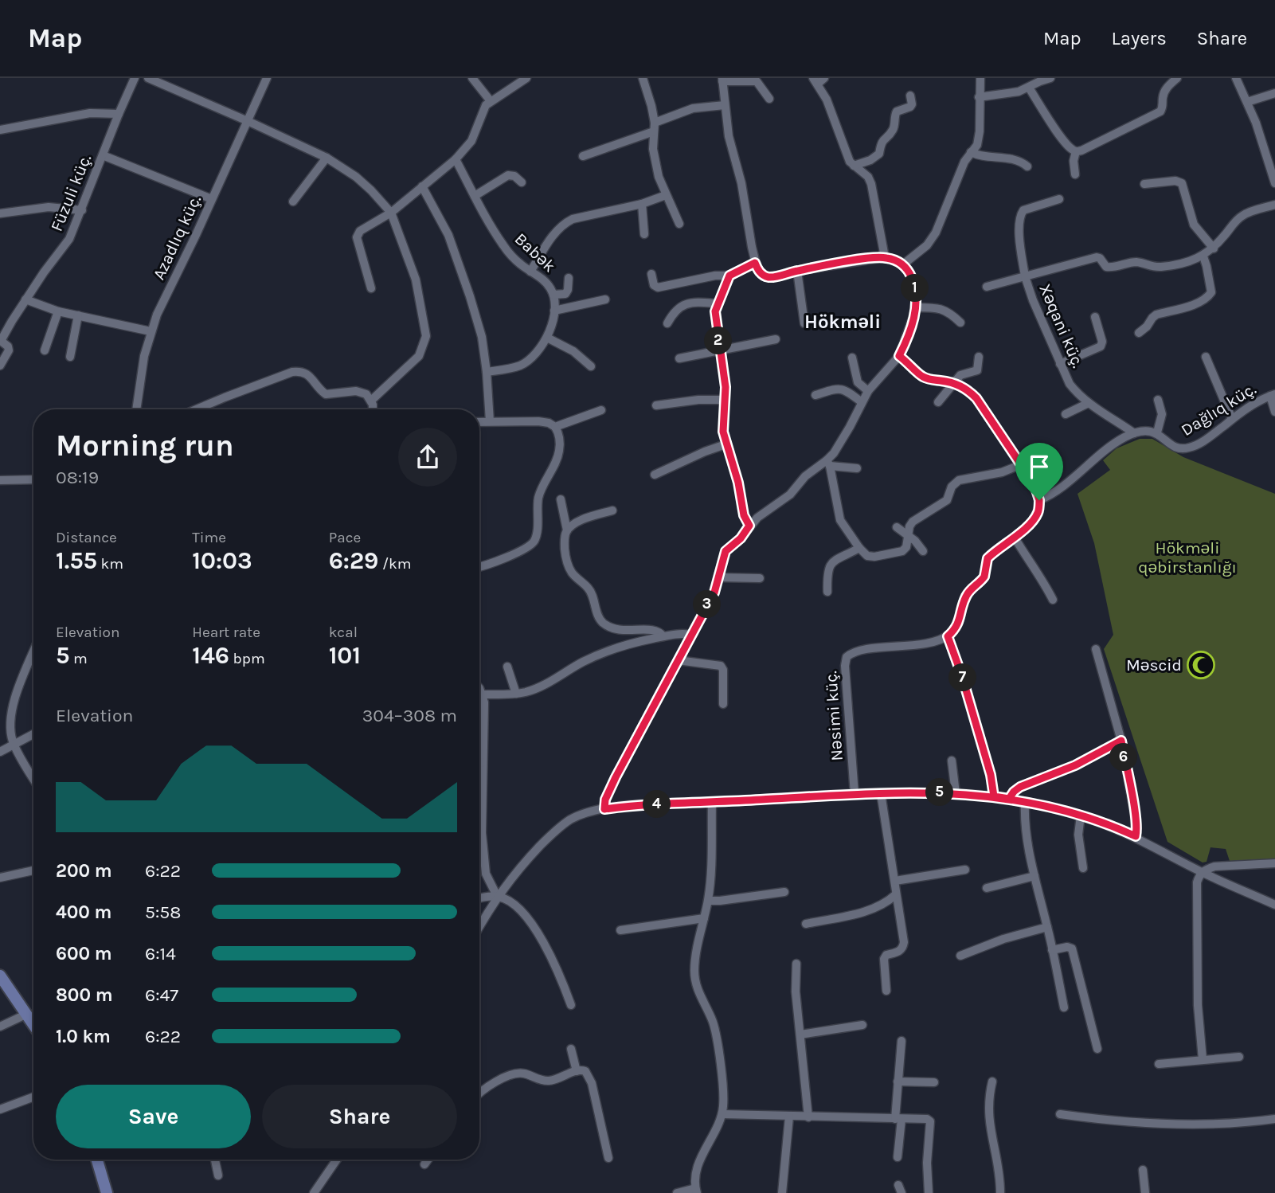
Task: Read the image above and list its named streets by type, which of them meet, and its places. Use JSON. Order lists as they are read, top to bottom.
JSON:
{
  "streets": {
    "street": [
      "Füzuli küç.",
      "Azadlıq küç.",
      "Babək",
      "Xəqani küç.",
      "Dağlıq küç.",
      "Nəsimi küç."
    ]
  },
  "crossings": [
    ["Xəqani küç.", "Dağlıq küç."]
  ],
  "districts": ["Hökməli"],
  "parks": ["Hökməli qəbirstanlığı"],
  "places": {
    "mosque": ["Məscid"]
  },
  "page": {
    "header": "Map",
    "nav": ["Map", "Layers", "Share"],
    "pins": [
      "1",
      "2",
      "3",
      "7",
      "6",
      "5",
      "4"
    ],
    "heading": ["Morning run", "08:19"],
    "stats": [
      ["Distance", "1.55 km"],
      ["Time", "10:03"],
      ["Pace", "6:29 /km"],
      ["Elevation", "5 m"],
      ["Heart rate", "146 bpm"],
      ["kcal", "101"]
    ],
    "chart": ["Elevation", "304–308 m"],
    "list": [
      {
        "name": "200 m",
        "note": "6:22"
      },
      {
        "name": "400 m",
        "note": "5:58"
      },
      {
        "name": "600 m",
        "note": "6:14"
      },
      {
        "name": "800 m",
        "note": "6:47"
      },
      {
        "name": "1.0 km",
        "note": "6:22"
      }
    ],
    "buttons": ["Save", "Share"]
  }
}
